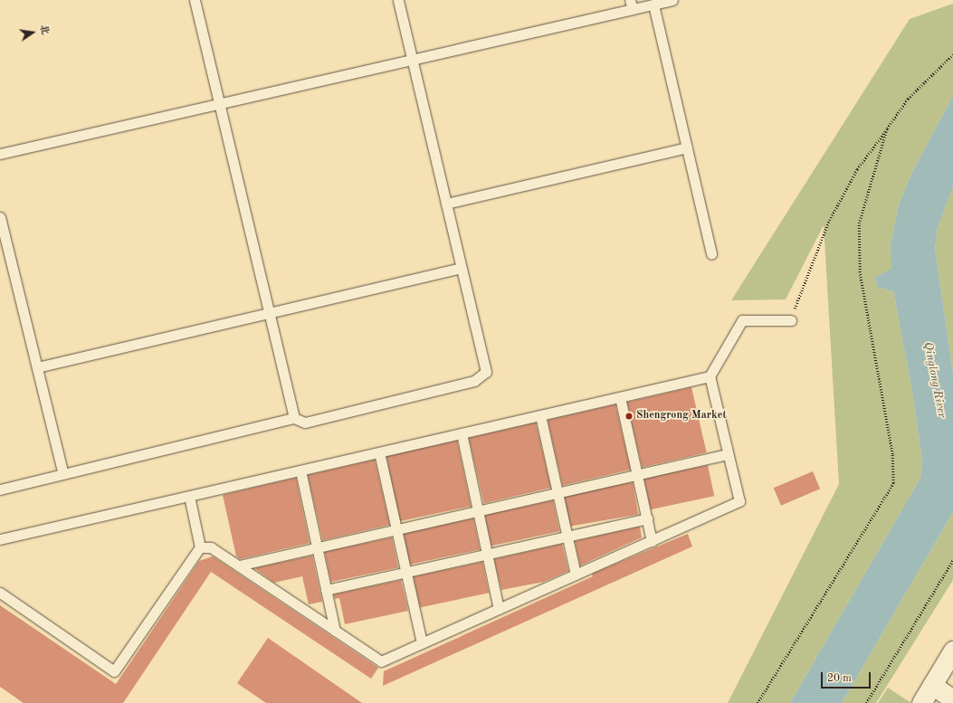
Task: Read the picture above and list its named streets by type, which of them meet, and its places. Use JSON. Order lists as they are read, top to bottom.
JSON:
{
  "water": ["Qinglong River"],
  "places": ["Shengrong Market"],
  "scale_bar": "20 m",
  "north": "right"
}
